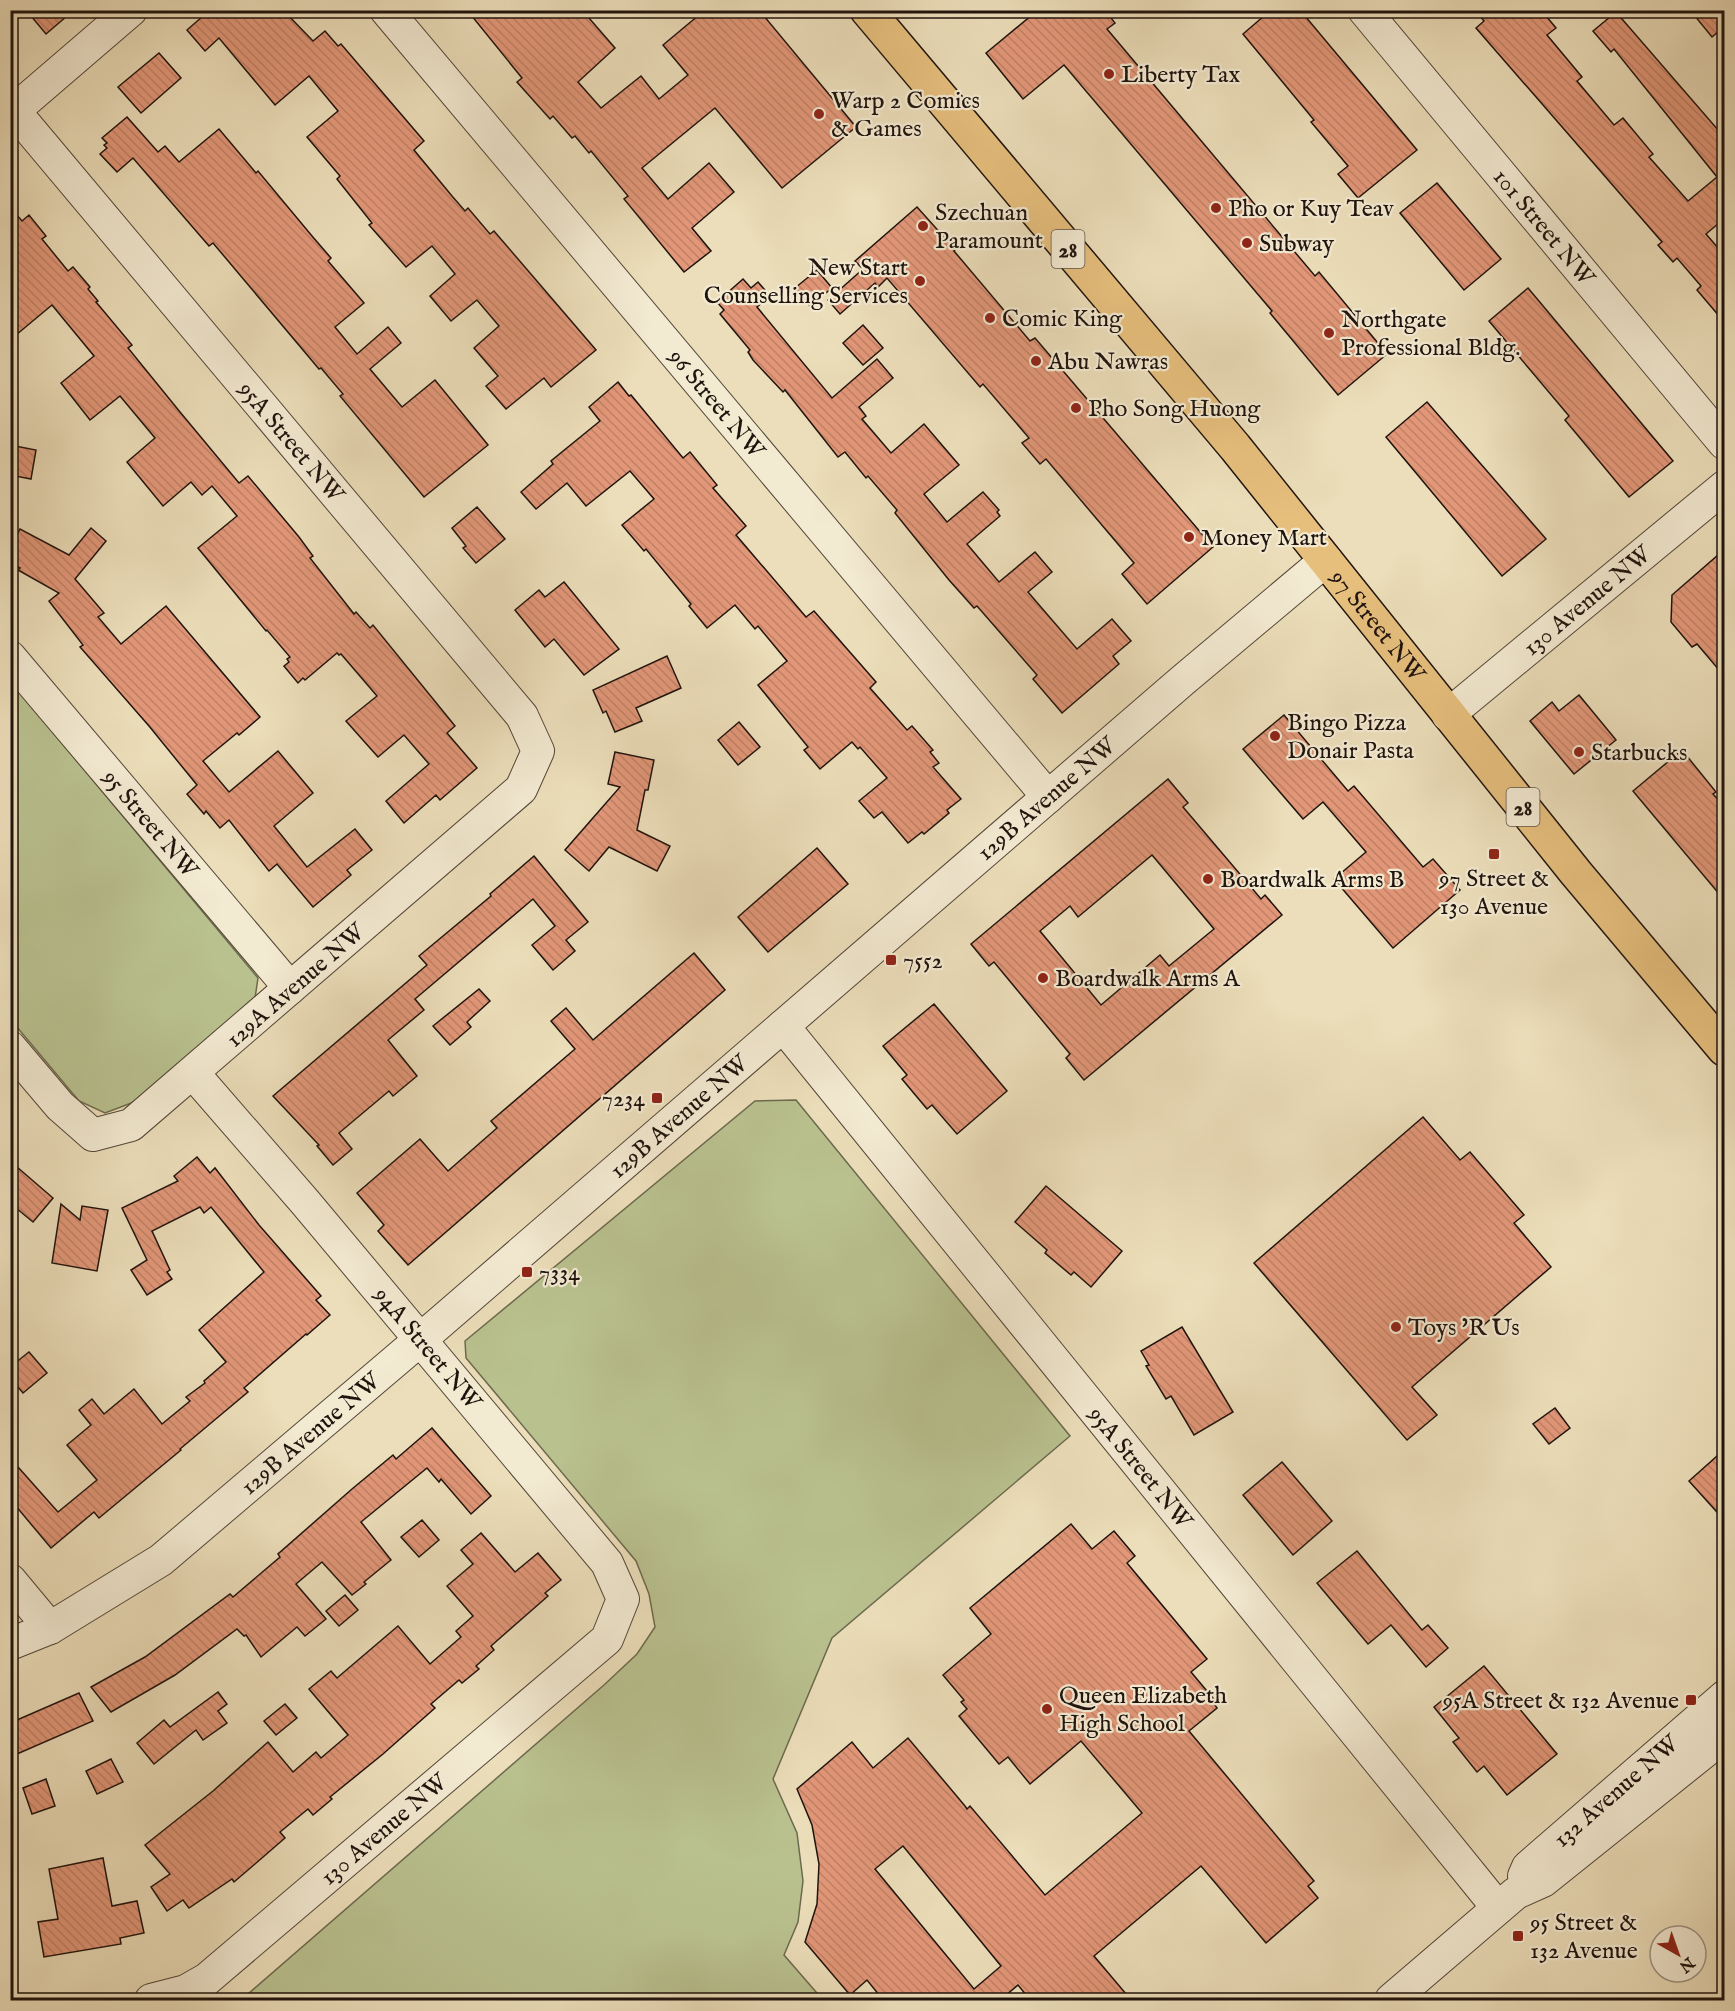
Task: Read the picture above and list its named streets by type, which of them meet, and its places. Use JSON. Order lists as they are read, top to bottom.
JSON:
{
  "streets": {
    "main road": ["28", "97 Street NW"],
    "street": [
      "101 Street NW",
      "96 Street NW",
      "95A Street NW",
      "130 Avenue NW",
      "129B Avenue NW",
      "95 Street NW",
      "129A Avenue NW",
      "94A Street NW",
      "132 Avenue NW"
    ]
  },
  "crossings": [
    ["96 Street NW", "129B Avenue NW"],
    ["95A Street NW", "129B Avenue NW"],
    ["95A Street NW", "129A Avenue NW"],
    ["95A Street NW", "132 Avenue NW"],
    ["130 Avenue NW", "97 Street NW"],
    ["130 Avenue NW", "94A Street NW"],
    ["97 Street NW", "129B Avenue NW"],
    ["129B Avenue NW", "94A Street NW"],
    ["95 Street NW", "129A Avenue NW"],
    ["129A Avenue NW", "94A Street NW"]
  ],
  "places": {
    "other": [
      "Liberty Tax",
      "Warp 2 Comics & Games",
      "Pho or Kuy Teav",
      "Szechuan Paramount",
      "Subway",
      "New Start Counselling Services",
      "Comic King",
      "Northgate Professional Bldg.",
      "Abu Nawras",
      "Pho Song Huong",
      "Money Mart",
      "Bingo Pizza Donair Pasta",
      "Starbucks",
      "Boardwalk Arms B",
      "Boardwalk Arms A",
      "Toys 'R Us",
      "Queen Elizabeth High School"
    ],
    "transit": [
      "97 Street & 130 Avenue",
      "7552",
      "7234",
      "7334",
      "95A Street & 132 Avenue",
      "95 Street & 132 Avenue"
    ]
  },
  "north": "bottom right"
}
